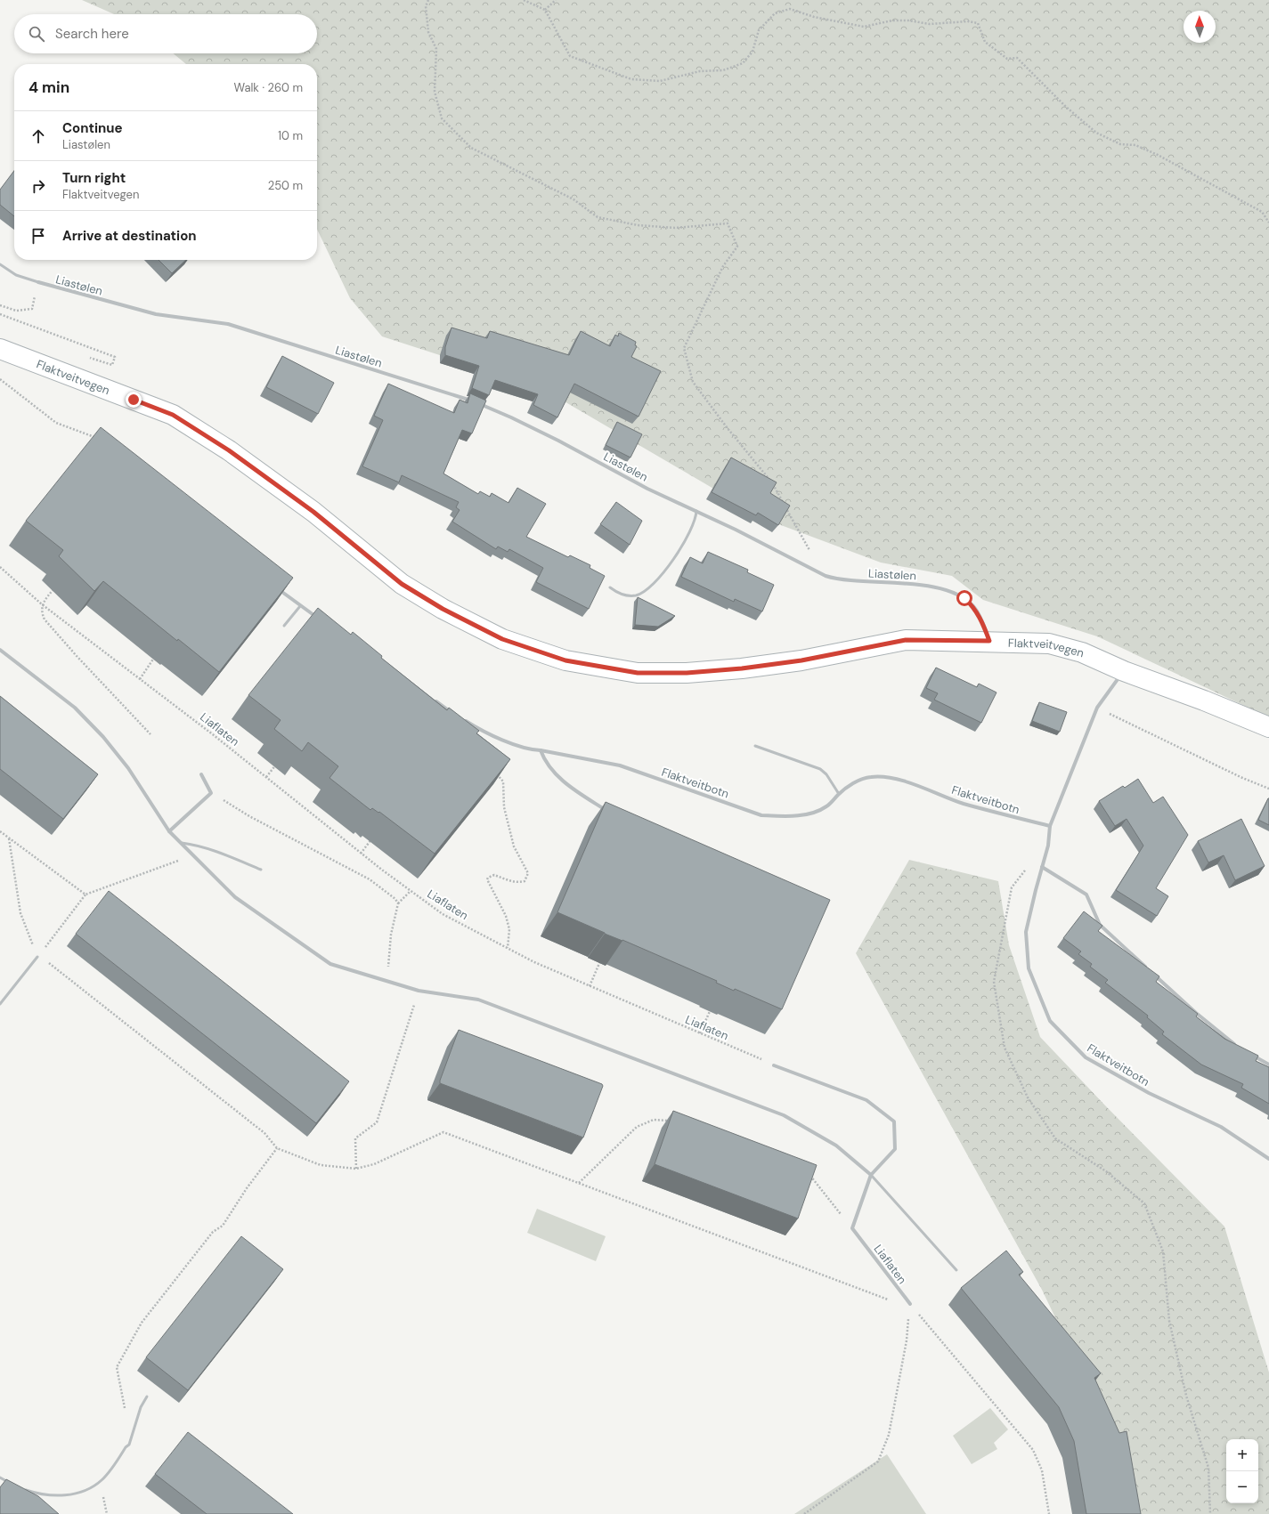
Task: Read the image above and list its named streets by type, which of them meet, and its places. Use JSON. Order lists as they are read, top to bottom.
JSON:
{
  "streets": {
    "main road": ["Flaktveitvegen"],
    "street": ["Liastølen", "Liaflaten", "Flaktveitbotn"]
  },
  "crossings": [
    ["Liastølen", "Flaktveitvegen"],
    ["Flaktveitvegen", "Flaktveitbotn"]
  ],
  "north": "top",
  "page": {
    "search": "Search here",
    "heading": ["4 min", "Walk · 260 m"],
    "list": [
      ["Continue", "Liastølen", "10 m"],
      ["Turn right", "Flaktveitvegen", "250 m"],
      "Arrive at destination"
    ],
    "map_buttons": ["+", "−"]
  }
}
